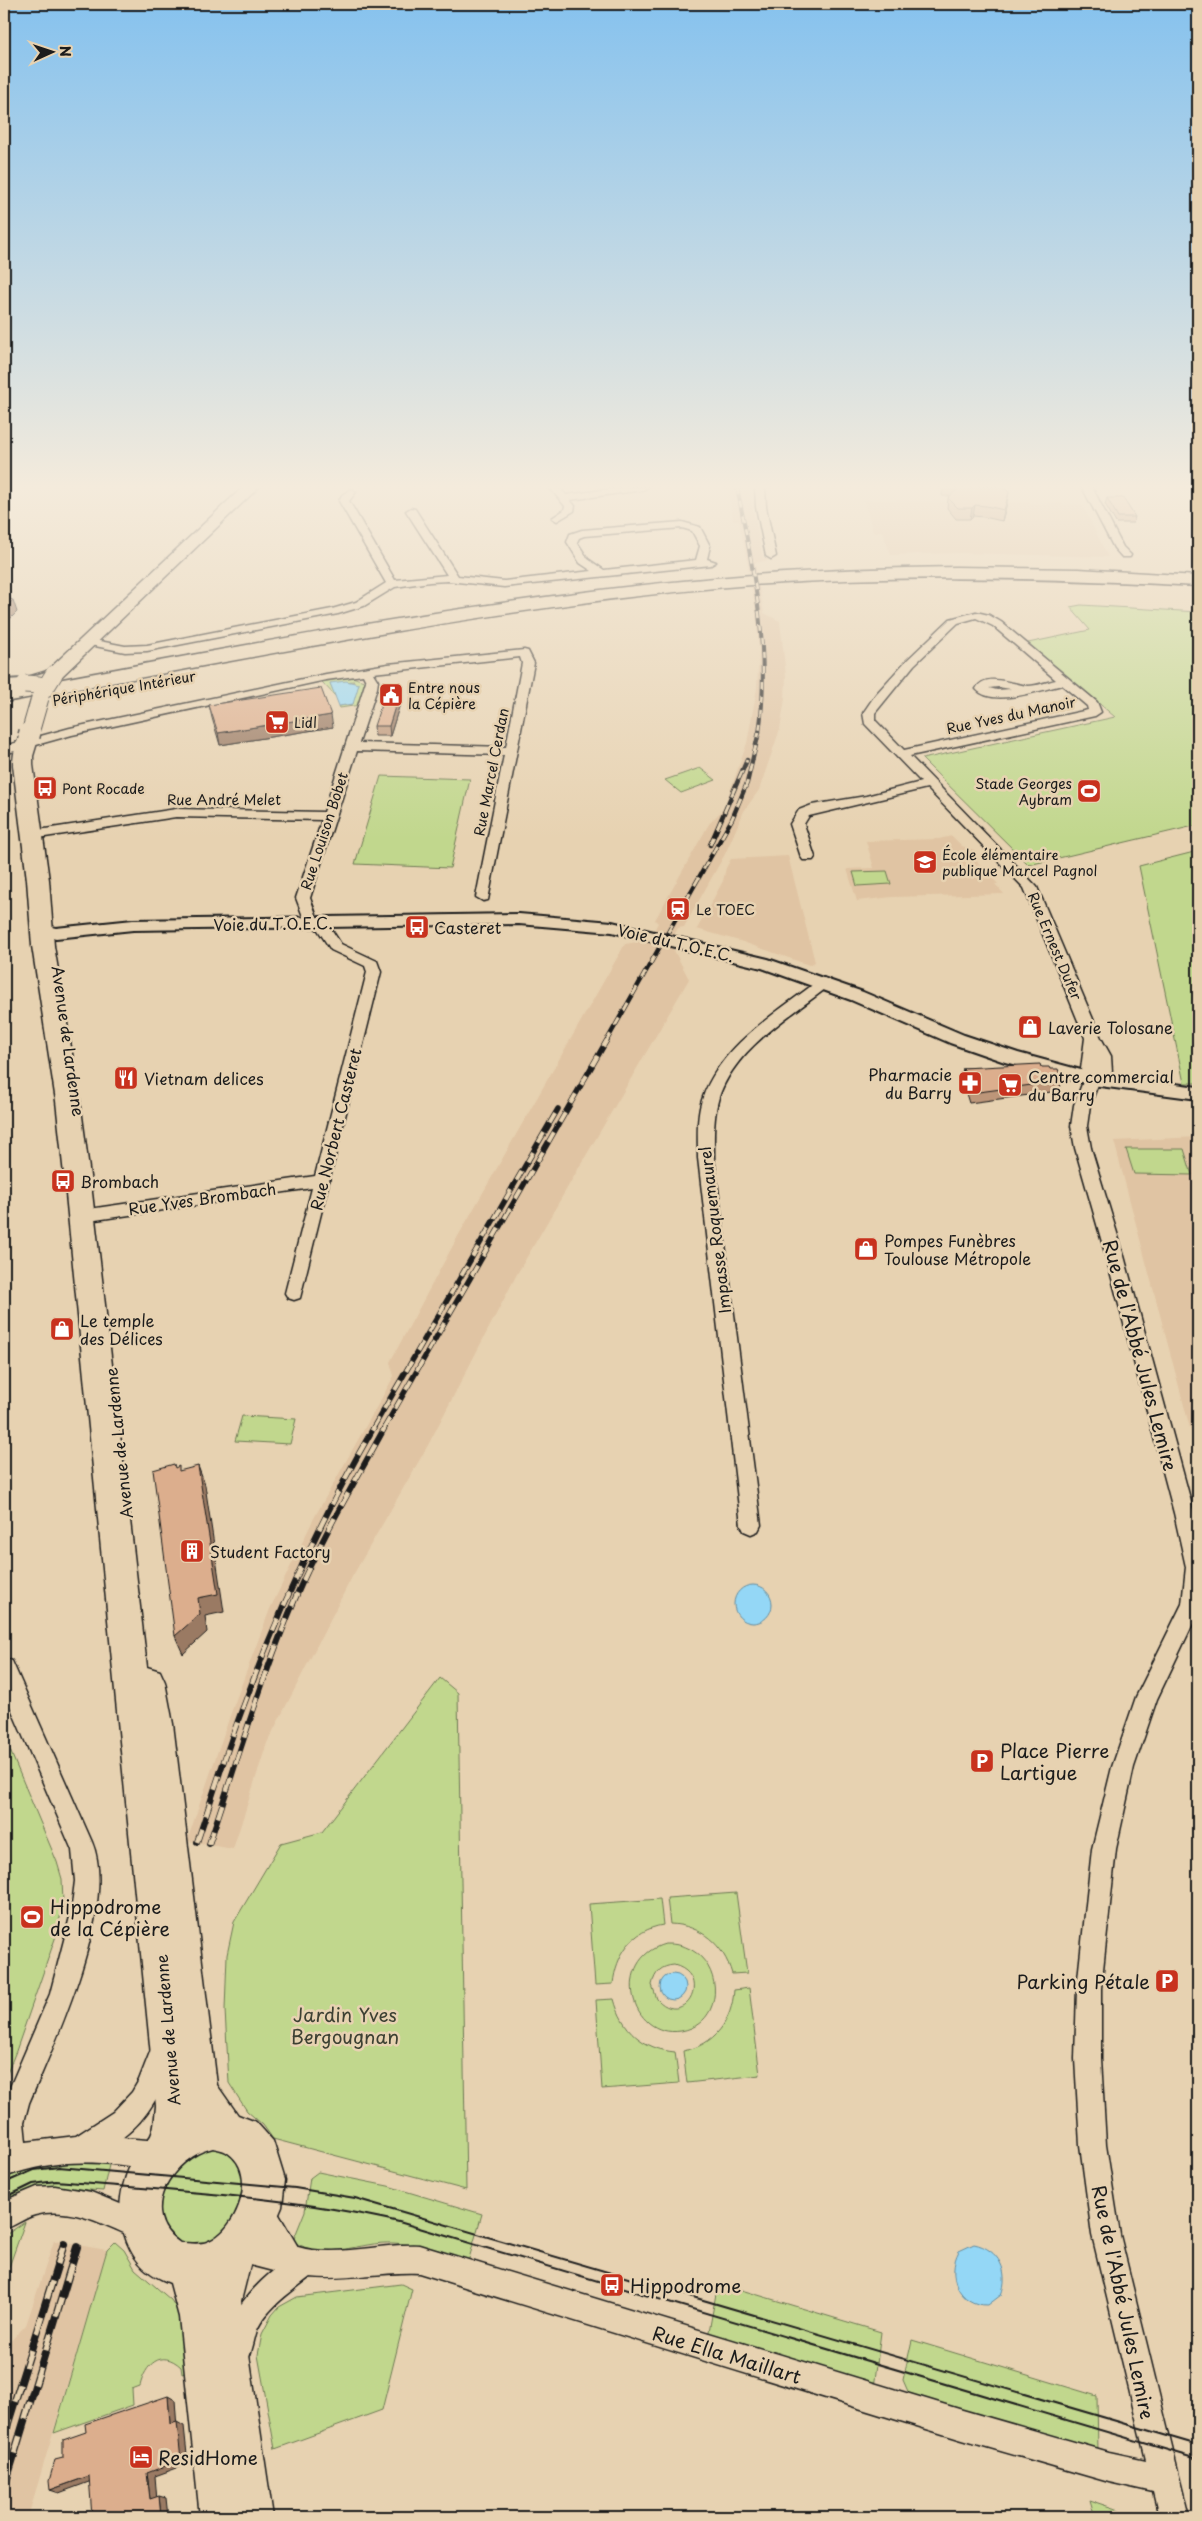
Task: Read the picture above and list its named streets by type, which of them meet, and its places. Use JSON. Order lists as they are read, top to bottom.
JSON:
{
  "streets": {
    "main road": ["Périphérique Intérieur", "Avenue de Lardenne"],
    "street": [
      "Rue Yves du Manoir",
      "Rue Marcel Cerdan",
      "Rue André Melet",
      "Rue Louison Bobet",
      "Voie du T.O.E.C.",
      "Rue Ernest Dufer",
      "Rue Norbert Casteret",
      "Rue Yves Brombach",
      "Impasse Roquemaurel",
      "Rue de l'Abbé Jules Lemire",
      "Rue Ella Maillart"
    ]
  },
  "crossings": [
    ["Rue Yves du Manoir", "Rue Ernest Dufer"],
    ["Rue Marcel Cerdan", "Rue Louison Bobet"],
    ["Rue André Melet", "Rue Louison Bobet"],
    ["Rue André Melet", "Avenue de Lardenne"],
    ["Rue Louison Bobet", "Voie du T.O.E.C."],
    ["Rue Louison Bobet", "Rue Norbert Casteret"],
    ["Voie du T.O.E.C.", "Rue Ernest Dufer"],
    ["Voie du T.O.E.C.", "Avenue de Lardenne"],
    ["Voie du T.O.E.C.", "Impasse Roquemaurel"],
    ["Voie du T.O.E.C.", "Rue de l'Abbé Jules Lemire"],
    ["Rue Ernest Dufer", "Rue de l'Abbé Jules Lemire"],
    ["Avenue de Lardenne", "Rue Yves Brombach"],
    ["Avenue de Lardenne", "Rue Ella Maillart"],
    ["Rue Norbert Casteret", "Rue Yves Brombach"],
    ["Rue de l'Abbé Jules Lemire", "Rue Ella Maillart"]
  ],
  "parks": ["Jardin Yves Bergougnan"],
  "places": {
    "public building": ["Entre nous la Cépière"],
    "supermarket": ["Lidl", "Centre commercial du Barry"],
    "bus stop": [
      "Pont Rocade",
      "Casteret",
      "Brombach",
      "Hippodrome"
    ],
    "sports": ["Stade Georges Aybram", "Hippodrome de la Cépière"],
    "school or university": ["École élémentaire publique Marcel Pagnol"],
    "station": ["Le TOEC"],
    "shop": ["Laverie Tolosane", "Pompes Funèbres Toulouse Métropole", "Le temple des Délices"],
    "restaurant": ["Vietnam delices"],
    "pharmacy": ["Pharmacie du Barry"],
    "building": ["Student Factory"],
    "parking": ["Place Pierre Lartigue", "Parking Pétale"],
    "hotel": ["ResidHome"]
  },
  "north": "right"
}
